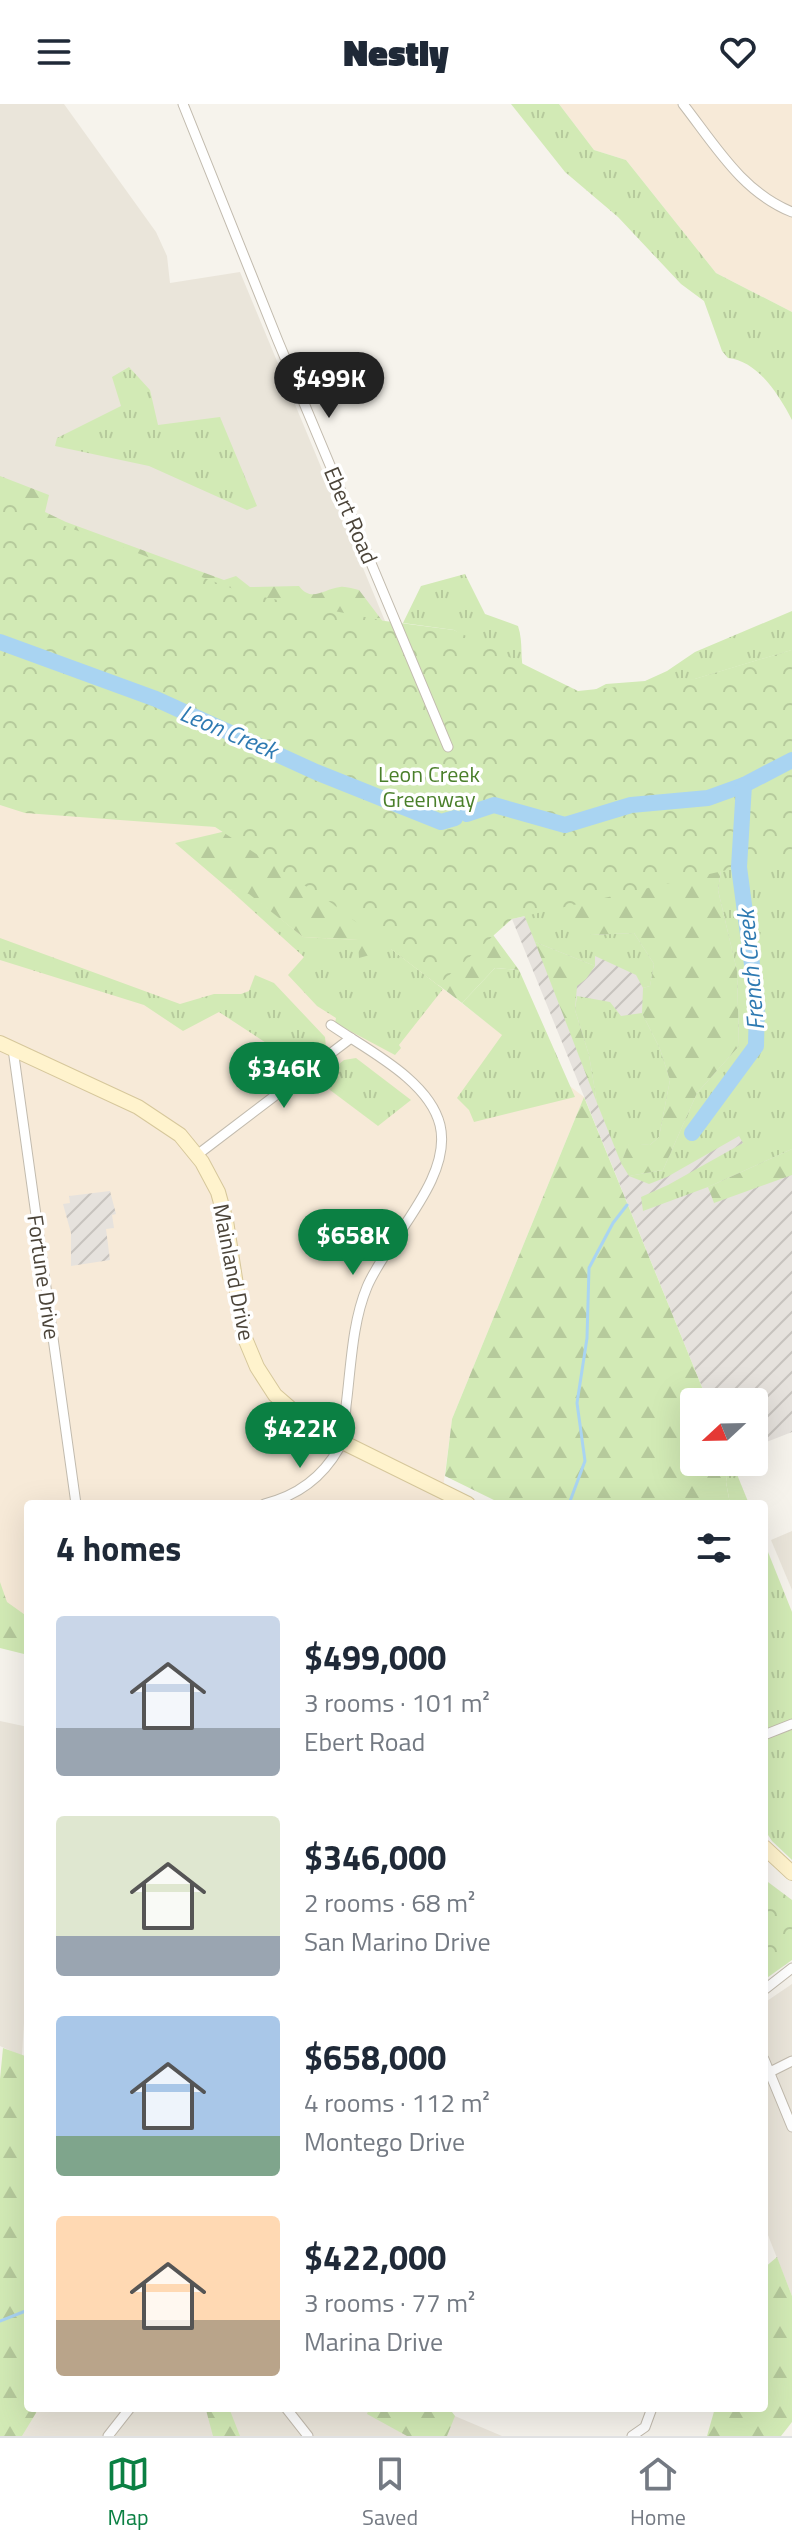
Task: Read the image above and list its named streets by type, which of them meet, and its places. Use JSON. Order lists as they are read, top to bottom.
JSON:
{
  "streets": {
    "main road": ["Mainland Drive"],
    "street": ["Ebert Road", "Fortune Drive"]
  },
  "crossings": [
    ["Mainland Drive", "Fortune Drive"]
  ],
  "water": ["Leon Creek", "French Creek"],
  "parks": ["Leon Creek Greenway"],
  "north": "left",
  "page": {
    "header": "Nestly",
    "price": [
      "$499K",
      "$346K",
      "$658K",
      "$422K"
    ],
    "heading": "4 homes",
    "list": [
      {
        "name": "$499,000",
        "note": "3 rooms · 101 m² · Ebert Road"
      },
      {
        "name": "$346,000",
        "note": "2 rooms · 68 m² · San Marino Drive"
      },
      {
        "name": "$658,000",
        "note": "4 rooms · 112 m² · Montego Drive"
      },
      {
        "name": "$422,000",
        "note": "3 rooms · 77 m² · Marina Drive"
      }
    ],
    "tabs": ["Map", "Saved", "Home"]
  }
}
